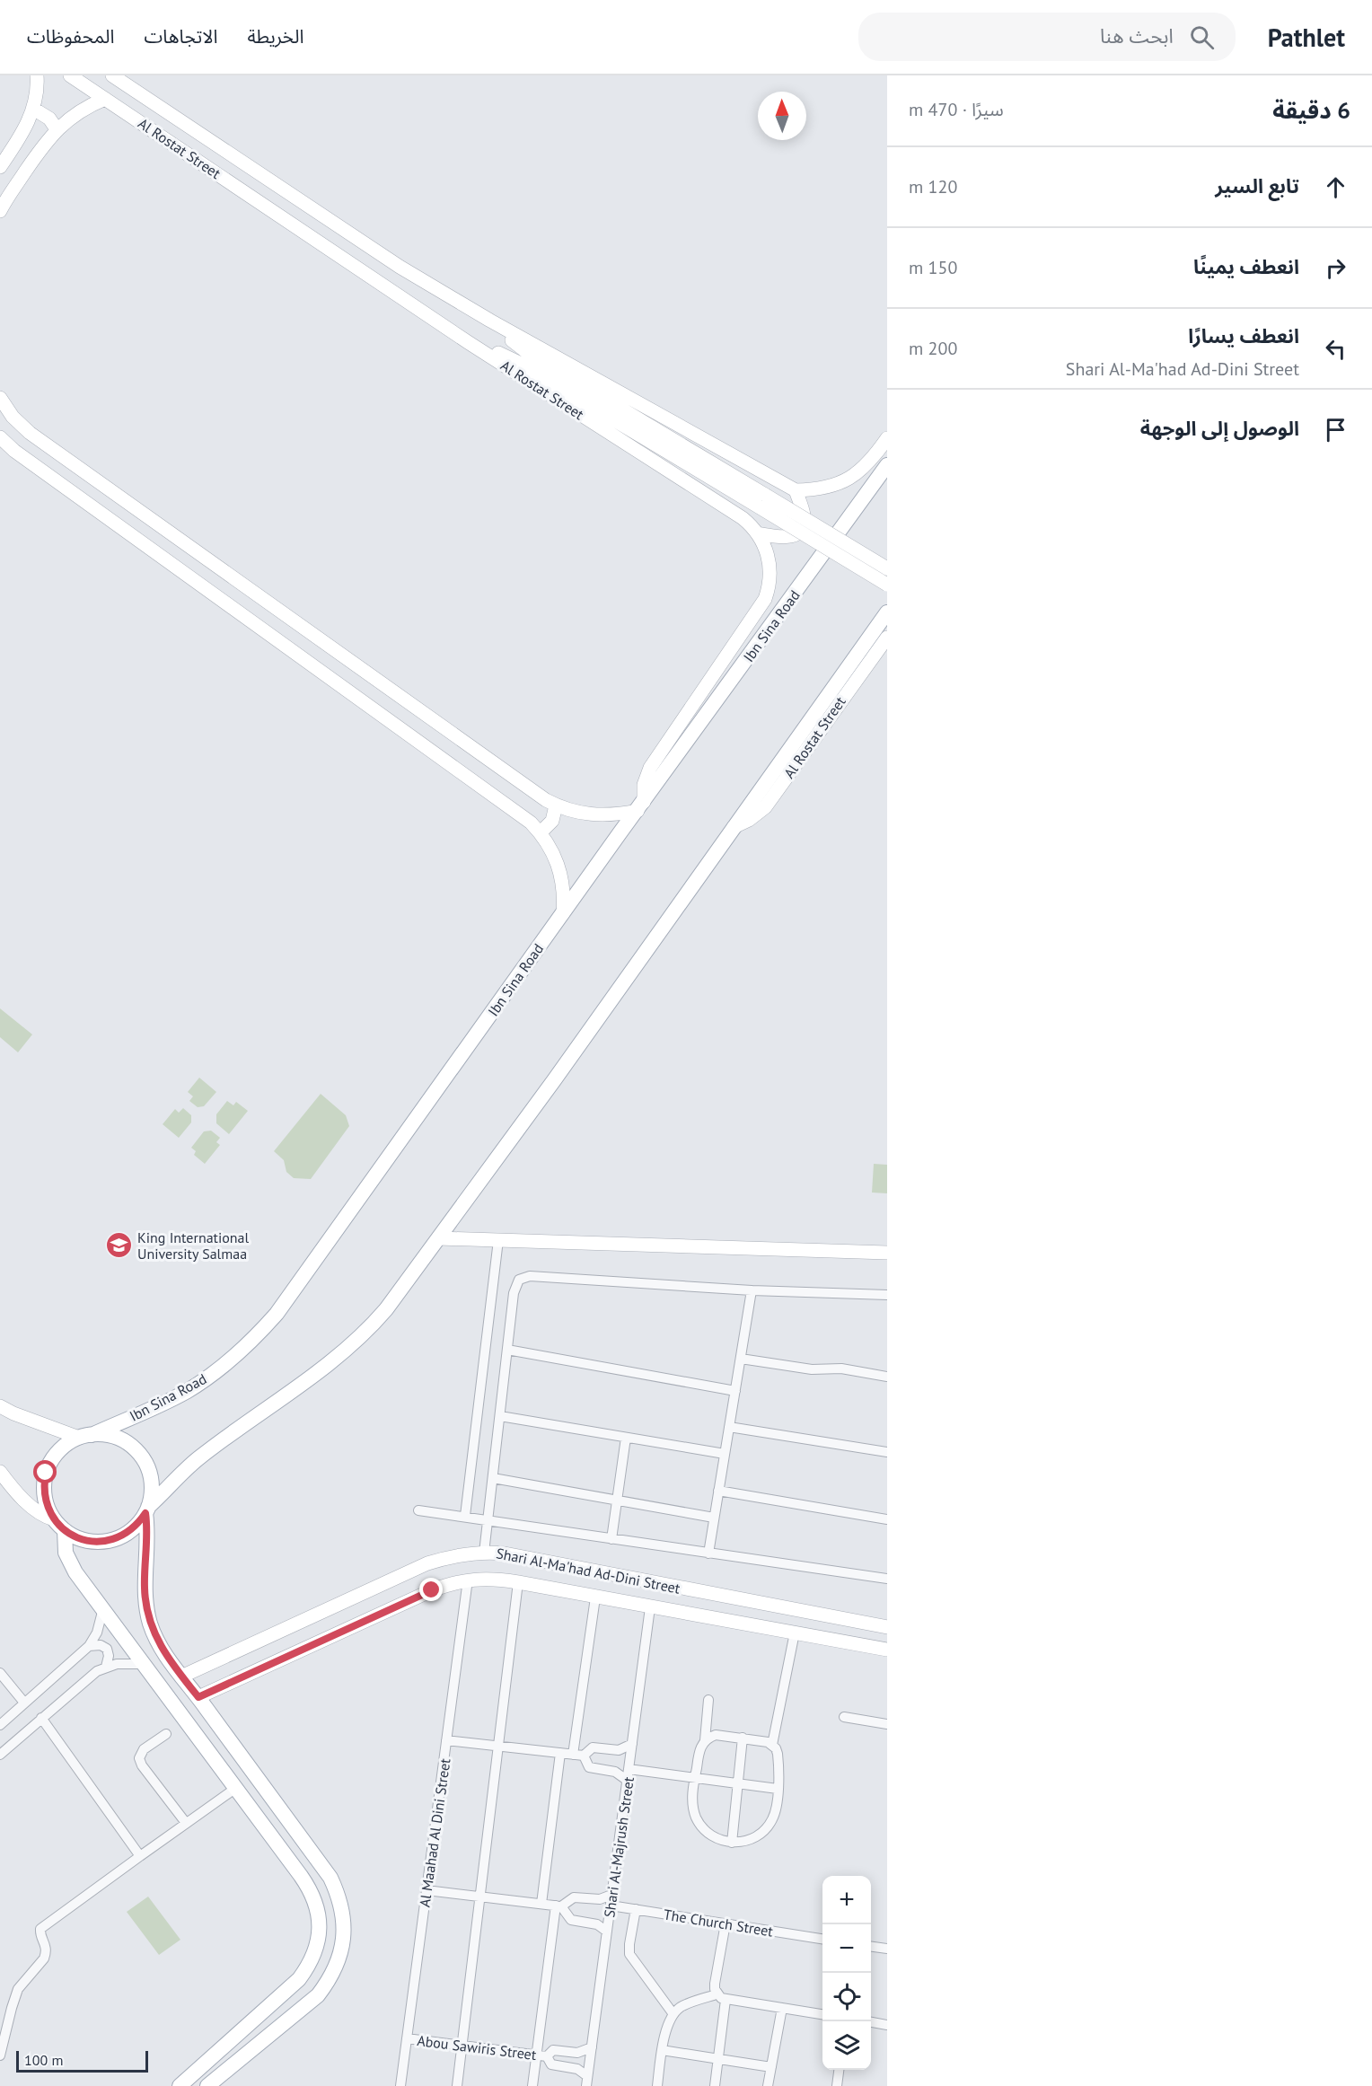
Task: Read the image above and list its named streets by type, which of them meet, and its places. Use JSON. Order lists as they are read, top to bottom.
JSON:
{
  "streets": {
    "main road": ["Ibn Sina Road"],
    "street": [
      "Al Rostat Street",
      "Shari Al-Ma'had Ad-Dini Street",
      "Al Maahad Al Dini Street",
      "Shari Al-Majrush Street",
      "The Church Street",
      "Abou Sawiris Street"
    ]
  },
  "crossings": [
    ["Al Rostat Street", "Ibn Sina Road"],
    ["Shari Al-Ma'had Ad-Dini Street", "Al Maahad Al Dini Street"],
    ["Shari Al-Ma'had Ad-Dini Street", "Shari Al-Majrush Street"],
    ["Al Maahad Al Dini Street", "Abou Sawiris Street"],
    ["Shari Al-Majrush Street", "The Church Street"],
    ["Shari Al-Majrush Street", "Abou Sawiris Street"]
  ],
  "places": {
    "school or university": ["King International University Salmaa"]
  },
  "scale_bar": "100 m",
  "north": "top",
  "page": {
    "header": "Pathlet",
    "search": "ابحث هنا",
    "nav": ["الخريطة", "الاتجاهات", "المحفوظات"],
    "heading": ["6 دقيقة", "سيرًا · 470 m"],
    "list": [
      ["تابع السير", "120 m"],
      ["انعطف يمينًا", "150 m"],
      ["انعطف يسارًا", "Shari Al-Ma'had Ad-Dini Street", "200 m"],
      "الوصول إلى الوجهة"
    ],
    "map_buttons": ["+", "−"],
    "scale": "100 m"
  }
}
